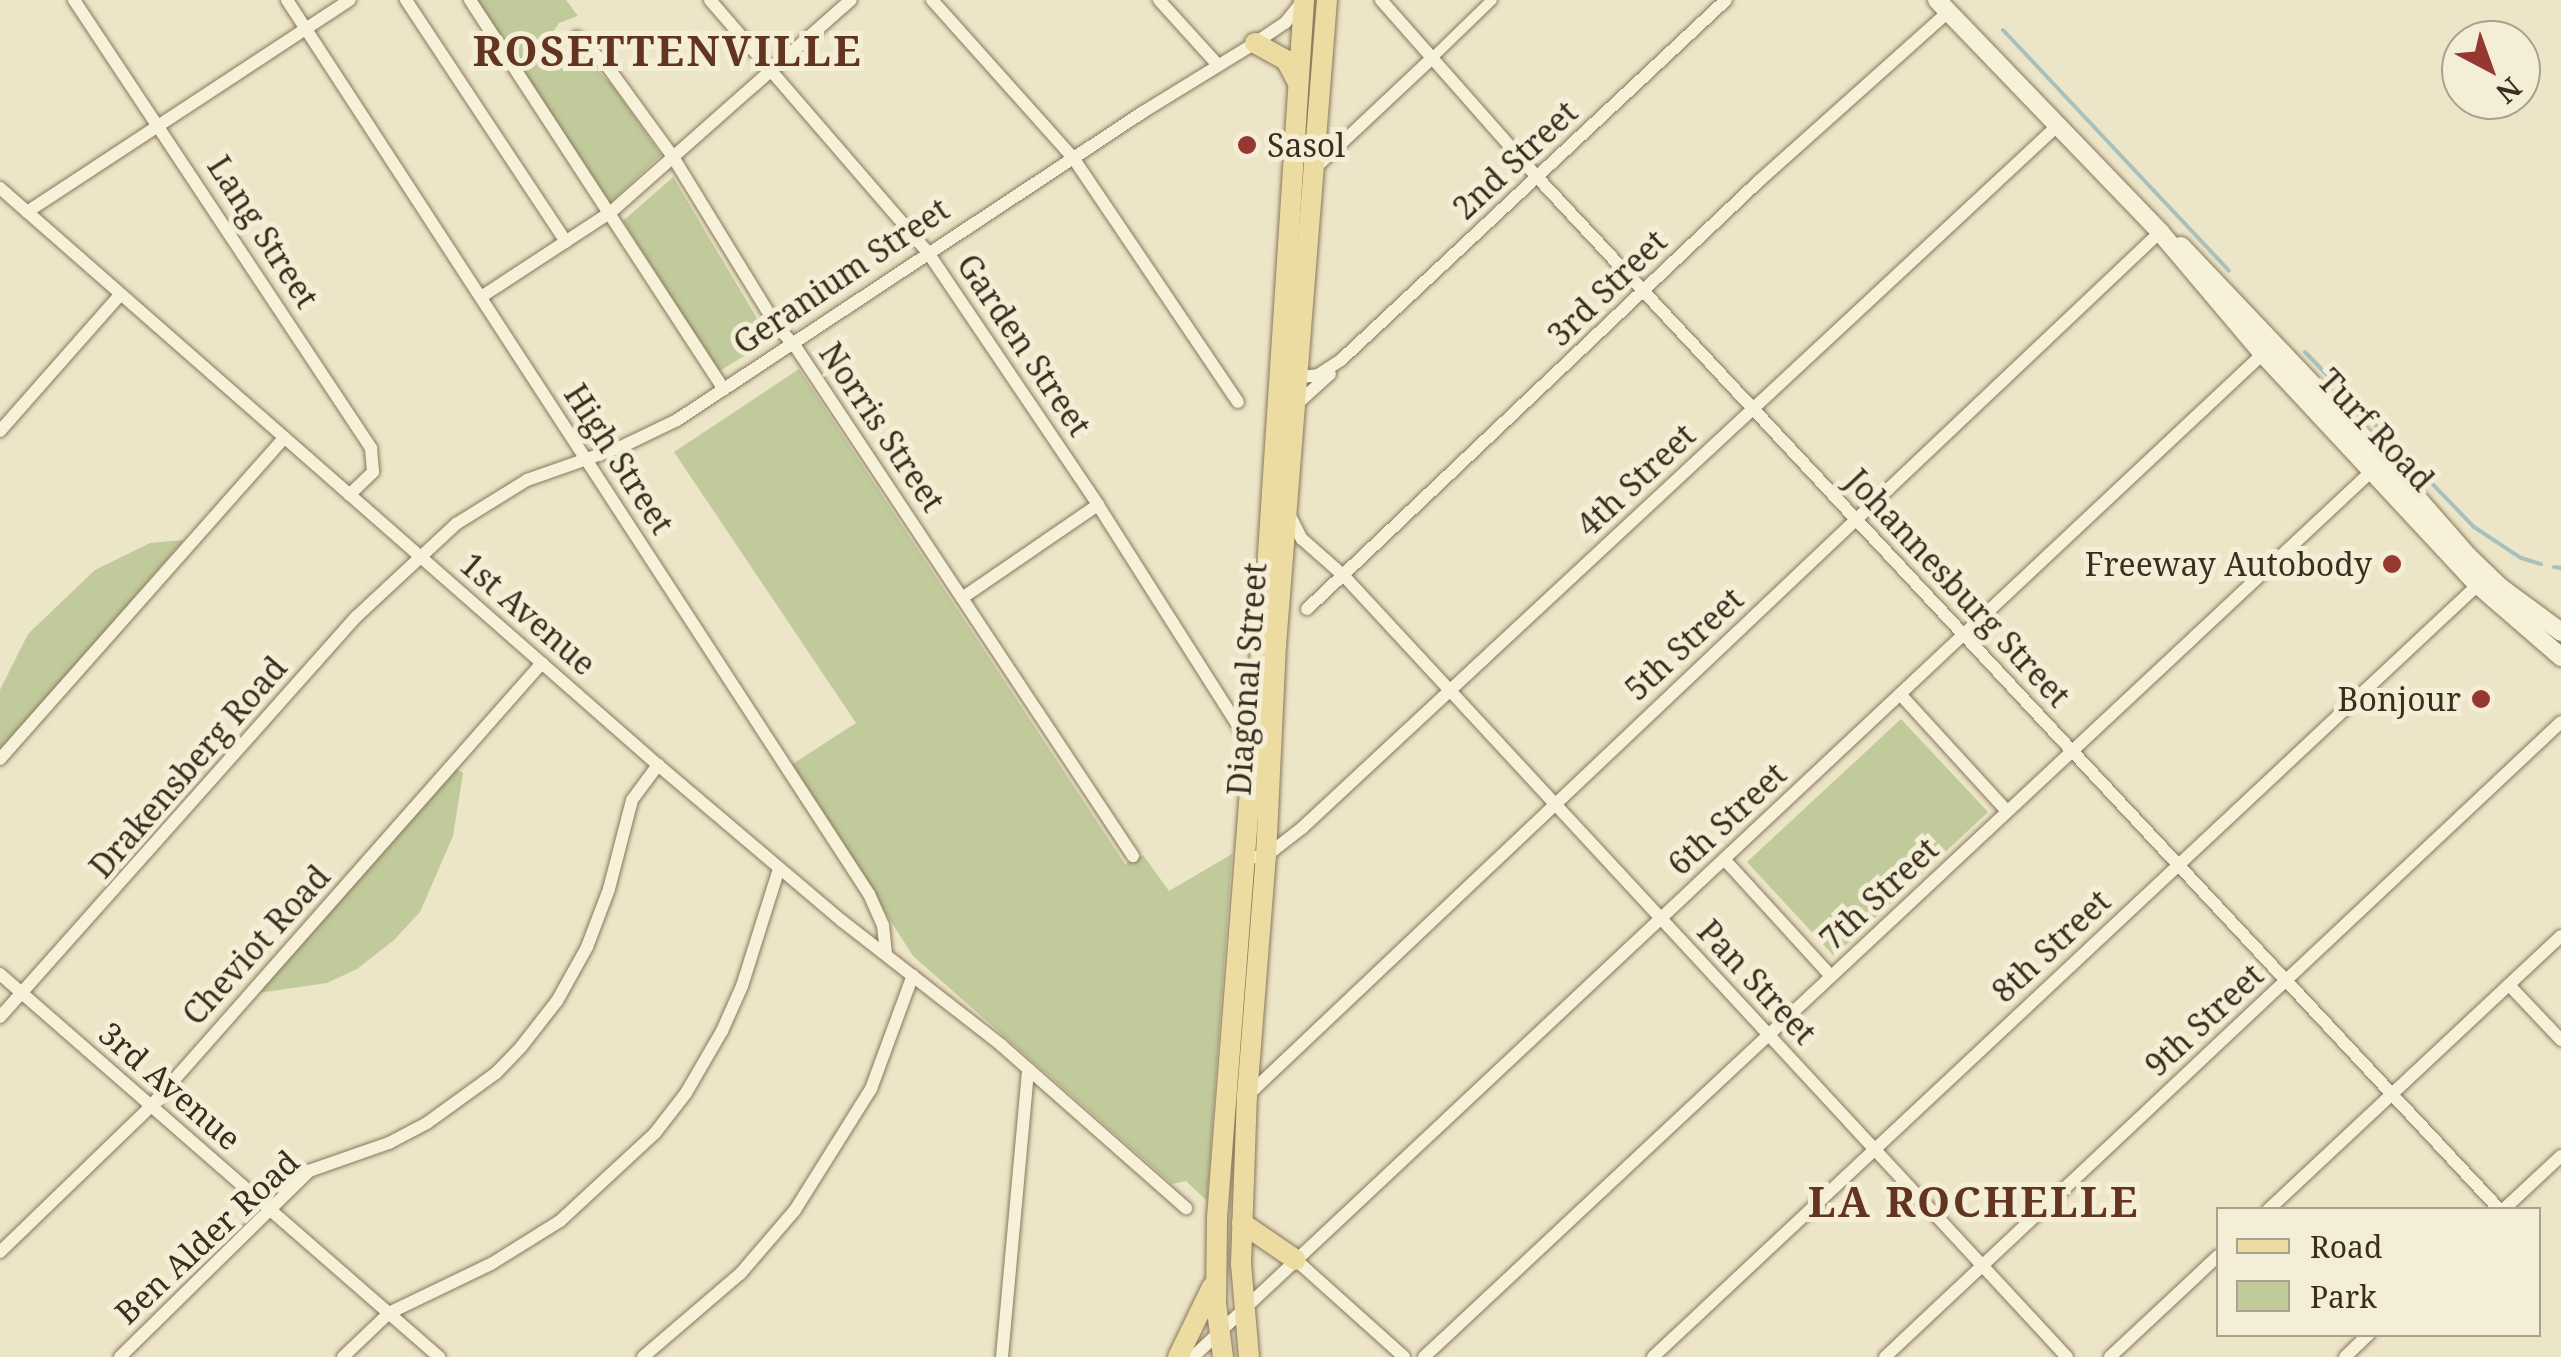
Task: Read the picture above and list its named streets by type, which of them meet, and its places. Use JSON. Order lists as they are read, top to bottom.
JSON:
{
  "streets": {
    "main road": ["Geranium Street", "Turf Road", "Diagonal Street"],
    "street": [
      "2nd Street",
      "Lang Street",
      "3rd Street",
      "Garden Street",
      "Norris Street",
      "High Street",
      "4th Street",
      "Johannesburg Street",
      "1st Avenue",
      "5th Street",
      "Drakensberg Road",
      "6th Street",
      "7th Street",
      "Cheviot Road",
      "8th Street",
      "Pan Street",
      "9th Street",
      "3rd Avenue",
      "Ben Alder Road"
    ]
  },
  "crossings": [
    ["2nd Street", "Johannesburg Street"],
    ["2nd Street", "Diagonal Street"],
    ["Lang Street", "1st Avenue"],
    ["Geranium Street", "Garden Street"],
    ["Geranium Street", "Norris Street"],
    ["Geranium Street", "High Street"],
    ["Geranium Street", "1st Avenue"],
    ["Geranium Street", "Diagonal Street"],
    ["Geranium Street", "Drakensberg Road"],
    ["3rd Street", "Turf Road"],
    ["3rd Street", "Johannesburg Street"],
    ["3rd Street", "Pan Street"],
    ["Garden Street", "Diagonal Street"],
    ["Turf Road", "4th Street"],
    ["Turf Road", "5th Street"],
    ["Turf Road", "6th Street"],
    ["Turf Road", "7th Street"],
    ["Turf Road", "8th Street"],
    ["High Street", "1st Avenue"],
    ["4th Street", "Johannesburg Street"],
    ["4th Street", "Diagonal Street"],
    ["4th Street", "Pan Street"],
    ["Johannesburg Street", "5th Street"],
    ["Johannesburg Street", "6th Street"],
    ["Johannesburg Street", "7th Street"],
    ["Johannesburg Street", "8th Street"],
    ["Johannesburg Street", "9th Street"],
    ["1st Avenue", "Drakensberg Road"],
    ["1st Avenue", "Cheviot Road"],
    ["1st Avenue", "Ben Alder Road"],
    ["5th Street", "Diagonal Street"],
    ["5th Street", "Pan Street"],
    ["Diagonal Street", "6th Street"],
    ["Diagonal Street", "Pan Street"],
    ["Drakensberg Road", "3rd Avenue"],
    ["6th Street", "Pan Street"],
    ["7th Street", "Pan Street"],
    ["Cheviot Road", "3rd Avenue"],
    ["8th Street", "Pan Street"],
    ["Pan Street", "9th Street"],
    ["3rd Avenue", "Ben Alder Road"]
  ],
  "districts": ["ROSETTENVILLE", "LA ROCHELLE"],
  "places": ["Sasol", "Freeway Autobody", "Bonjour"],
  "legend": ["Road", "Park"],
  "north": "bottom right"
}
